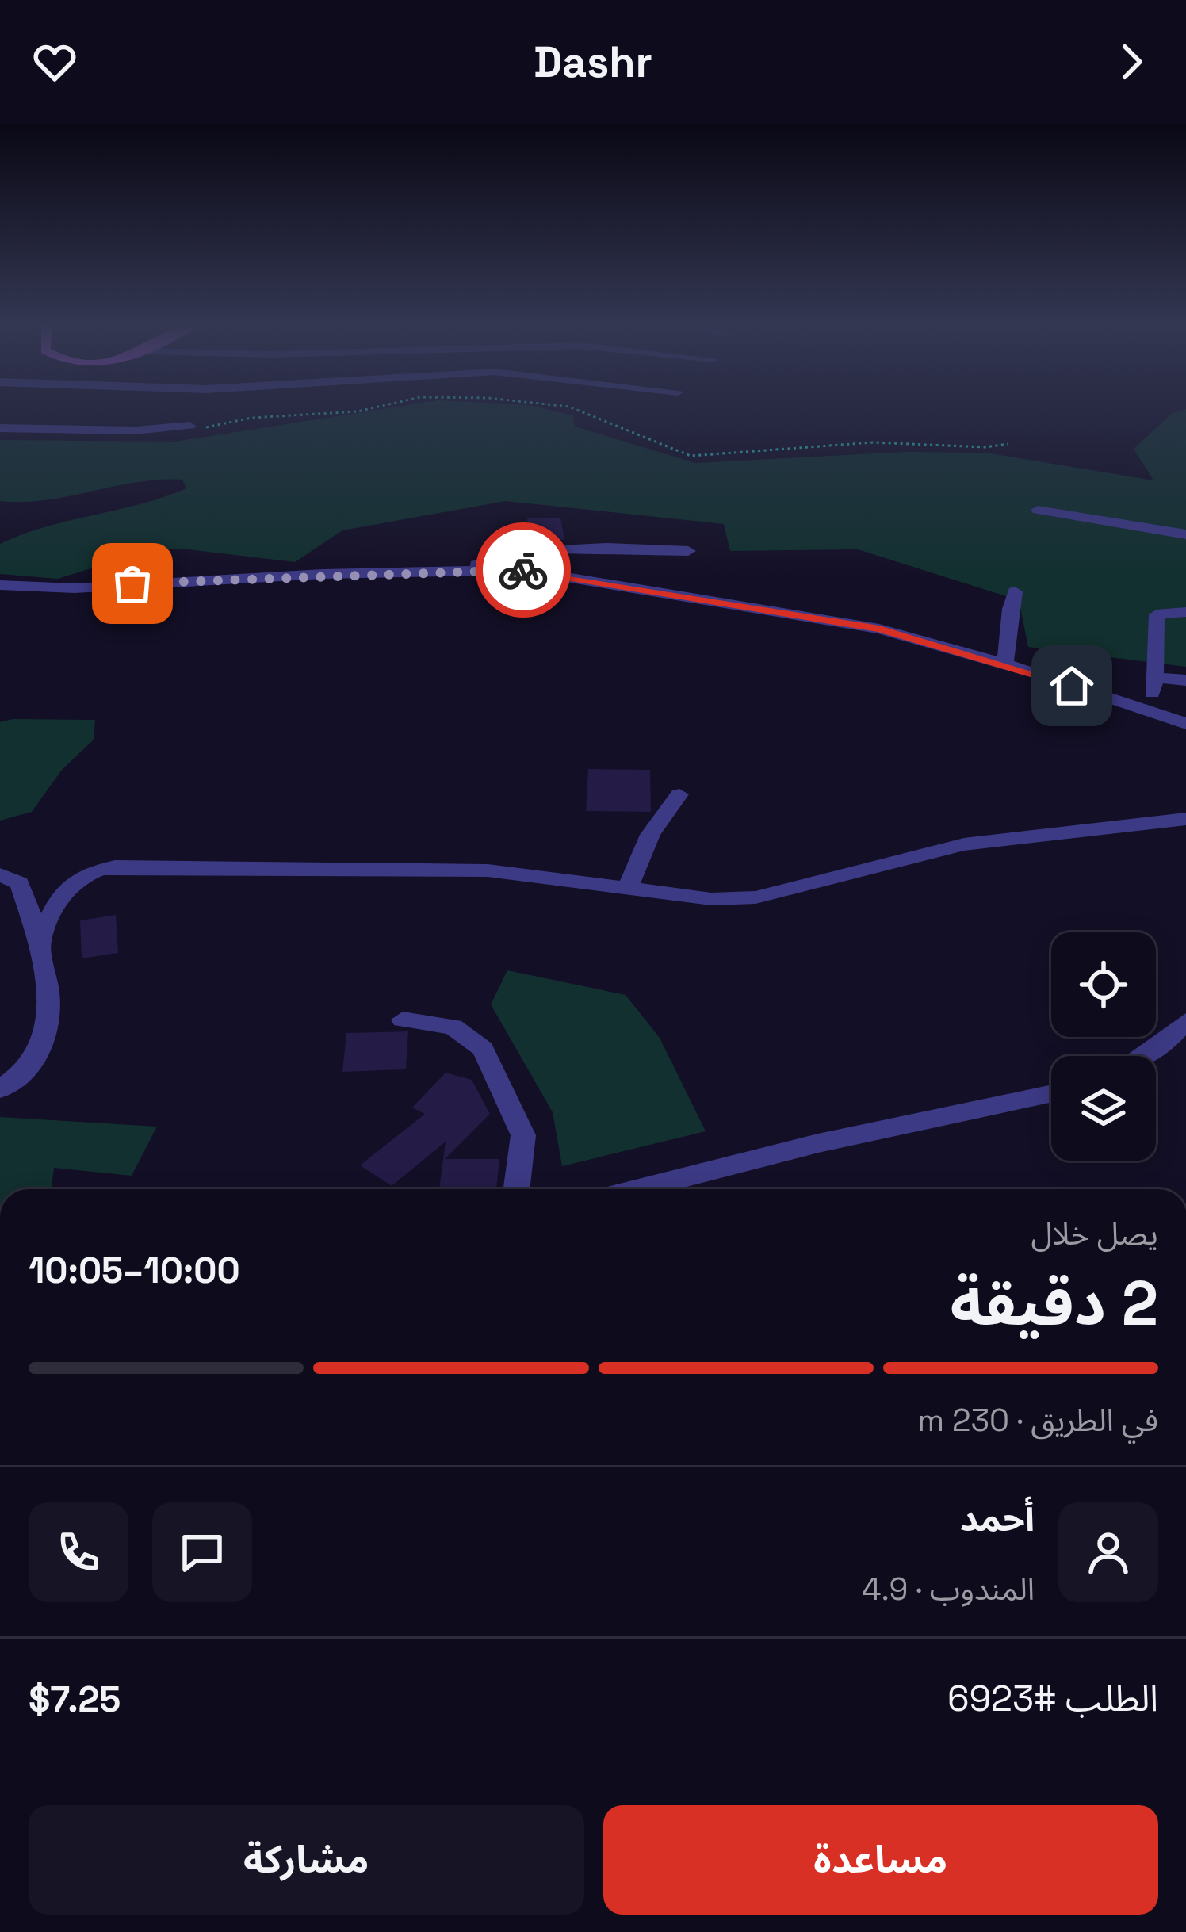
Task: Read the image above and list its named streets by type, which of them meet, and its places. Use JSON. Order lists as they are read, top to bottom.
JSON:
{
  "page": {
    "header": "Dashr",
    "heading": ["2 دقيقة", "يصل خلال", "10:00–10:05"],
    "panel": [
      "أحمد",
      "المندوب · 4.9",
      "الطلب #6923",
      "$7.25"
    ],
    "bar": "في الطريق · 230 m",
    "buttons": ["مساعدة", "مشاركة"]
  }
}
